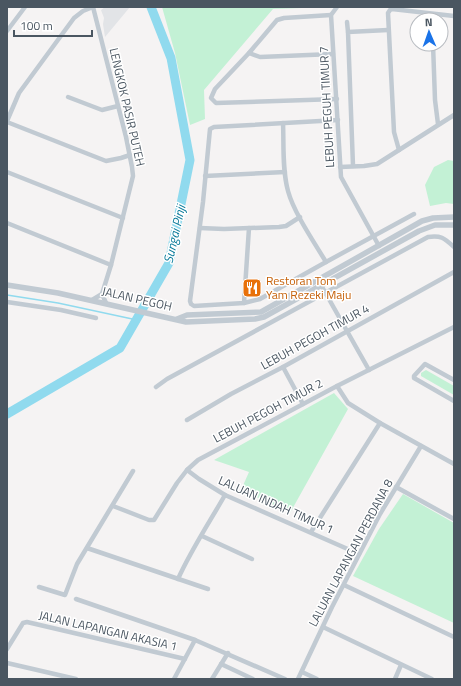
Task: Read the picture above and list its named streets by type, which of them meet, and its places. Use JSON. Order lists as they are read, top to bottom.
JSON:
{
  "streets": {
    "street": [
      "LENGKOK PASIR PUTEH",
      "LEBUH PEGUH TIMUR 7",
      "JALAN PEGOH",
      "LEBUH PEGOH TIMUR 4",
      "LEBUH PEGOH TIMUR 2",
      "LALUAN INDAH TIMUR 1",
      "LALUAN LAPANGAN PERDANA 8",
      "JALAN LAPANGAN AKASIA 1"
    ]
  },
  "crossings": [
    ["LEBUH PEGUH TIMUR 7", "JALAN PEGOH"],
    ["LEBUH PEGOH TIMUR 2", "LALUAN INDAH TIMUR 1"],
    ["LALUAN INDAH TIMUR 1", "LALUAN LAPANGAN PERDANA 8"]
  ],
  "water": ["Sungai Pinji"],
  "places": {
    "restaurant": ["Restoran Tom Yam Rezeki Maju"]
  },
  "scale_bar": "100 m",
  "north": "top"
}
